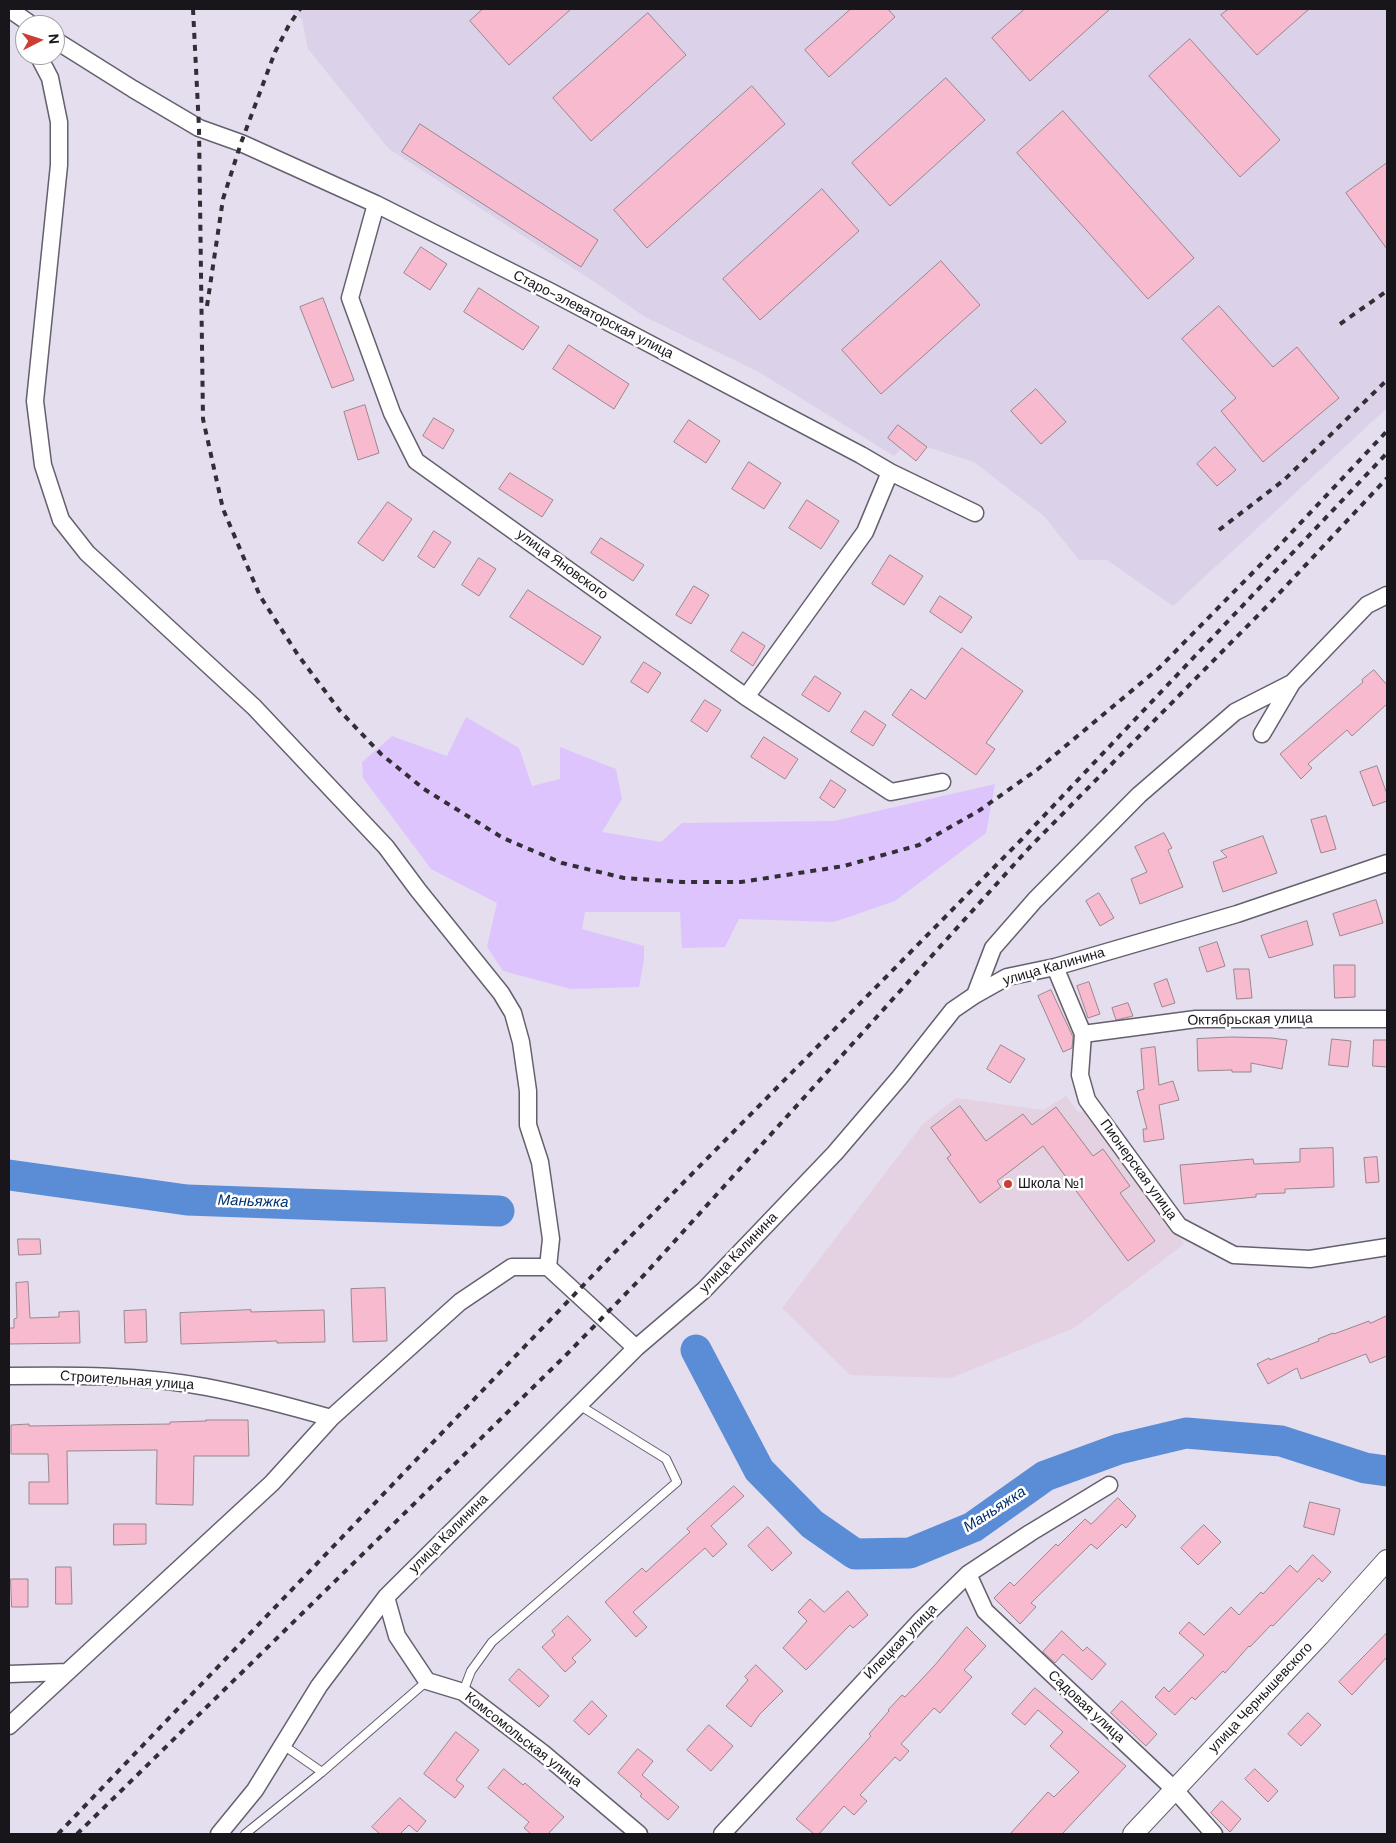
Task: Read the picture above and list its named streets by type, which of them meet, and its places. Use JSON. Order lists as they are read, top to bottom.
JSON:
{
  "streets": {
    "street": [
      "Старо-элеваторская улица",
      "улица Яновского",
      "улица Калинина",
      "Октябрьская улица",
      "Пионерская улица",
      "Строительная улица",
      "Илецкая улица",
      "улица Чернышевского",
      "Садовая улица",
      "Комсомольская улица"
    ]
  },
  "crossings": [
    ["Старо-элеваторская улица", "улица Яновского"],
    ["улица Калинина", "Пионерская улица"],
    ["Октябрьская улица", "Пионерская улица"],
    ["Илецкая улица", "Садовая улица"],
    ["улица Чернышевского", "Садовая улица"]
  ],
  "water": ["Маньяжка"],
  "places": ["Школа №1"],
  "north": "right"
}
